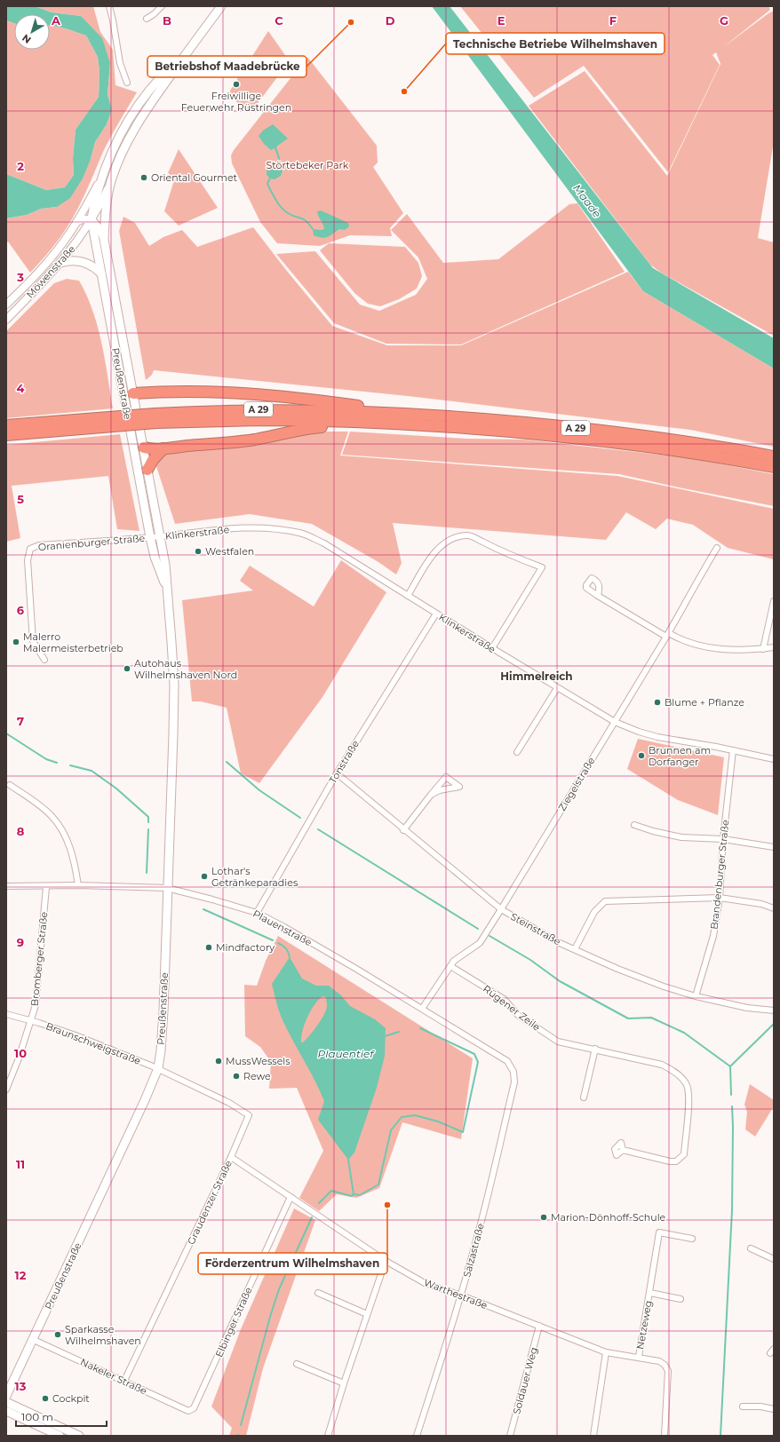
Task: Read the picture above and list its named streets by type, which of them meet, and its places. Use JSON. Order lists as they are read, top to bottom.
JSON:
{
  "streets": {
    "highway": ["A 29"],
    "main road": ["Preußenstraße"],
    "street": [
      "Möwenstraße",
      "Klinkerstraße",
      "Oranienburger Straße",
      "Tonstraße",
      "Ziegelstraße",
      "Brandenburger Straße",
      "Plauenstraße",
      "Steinstraße",
      "Bromberger Straße",
      "Rügener Zeile",
      "Braunschweigstraße",
      "Graudenzer Straße",
      "Salzastraße",
      "Warthestraße",
      "Elbinger Straße",
      "Netzeweg",
      "Nakeler Straße",
      "Soldauer Weg"
    ]
  },
  "crossings": [
    ["Möwenstraße", "Preußenstraße"],
    ["Preußenstraße", "Klinkerstraße"],
    ["Preußenstraße", "Oranienburger Straße"],
    ["Preußenstraße", "Plauenstraße"],
    ["Preußenstraße", "Braunschweigstraße"],
    ["Preußenstraße", "Graudenzer Straße"],
    ["Preußenstraße", "Nakeler Straße"],
    ["Klinkerstraße", "Oranienburger Straße"],
    ["Klinkerstraße", "Tonstraße"],
    ["Klinkerstraße", "Ziegelstraße"],
    ["Klinkerstraße", "Brandenburger Straße"],
    ["Tonstraße", "Plauenstraße"],
    ["Tonstraße", "Steinstraße"],
    ["Ziegelstraße", "Plauenstraße"],
    ["Ziegelstraße", "Steinstraße"],
    ["Ziegelstraße", "Rügener Zeile"],
    ["Brandenburger Straße", "Steinstraße"],
    ["Plauenstraße", "Bromberger Straße"],
    ["Plauenstraße", "Salzastraße"],
    ["Bromberger Straße", "Braunschweigstraße"],
    ["Braunschweigstraße", "Graudenzer Straße"],
    ["Graudenzer Straße", "Warthestraße"],
    ["Graudenzer Straße", "Nakeler Straße"],
    ["Salzastraße", "Warthestraße"],
    ["Warthestraße", "Elbinger Straße"],
    ["Warthestraße", "Netzeweg"],
    ["Warthestraße", "Soldauer Weg"],
    ["Elbinger Straße", "Nakeler Straße"]
  ],
  "districts": ["Himmelreich"],
  "water": ["Maade", "Plauentief"],
  "parks": ["Störtebeker Park"],
  "places": [
    "Betriebshof Maadebrücke",
    "Freiwillige Feuerwehr Rüstringen",
    "Technische Betriebe Wilhelmshaven",
    "Oriental Gourmet",
    "Westfalen",
    "Malerro Malermeisterbetrieb",
    "Autohaus Wilhelmshaven Nord",
    "Blume + Pflanze",
    "Brunnen am Dorfanger",
    "Lothar's Getränkeparadies",
    "Mindfactory",
    "MussWessels",
    "Rewe",
    "Förderzentrum Wilhelmshaven",
    "Marion-Dönhoff-Schule",
    "Sparkasse Wilhelmshaven",
    "Cockpit"
  ],
  "scale_bar": "100 m",
  "north": "bottom left",
  "grid": {
    "columns": [
      "A",
      "B",
      "C",
      "D",
      "E",
      "F",
      "G"
    ],
    "rows": [
      "2",
      "3",
      "4",
      "5",
      "6",
      "7",
      "8",
      "9",
      "10",
      "11",
      "12",
      "13"
    ]
  }
}
